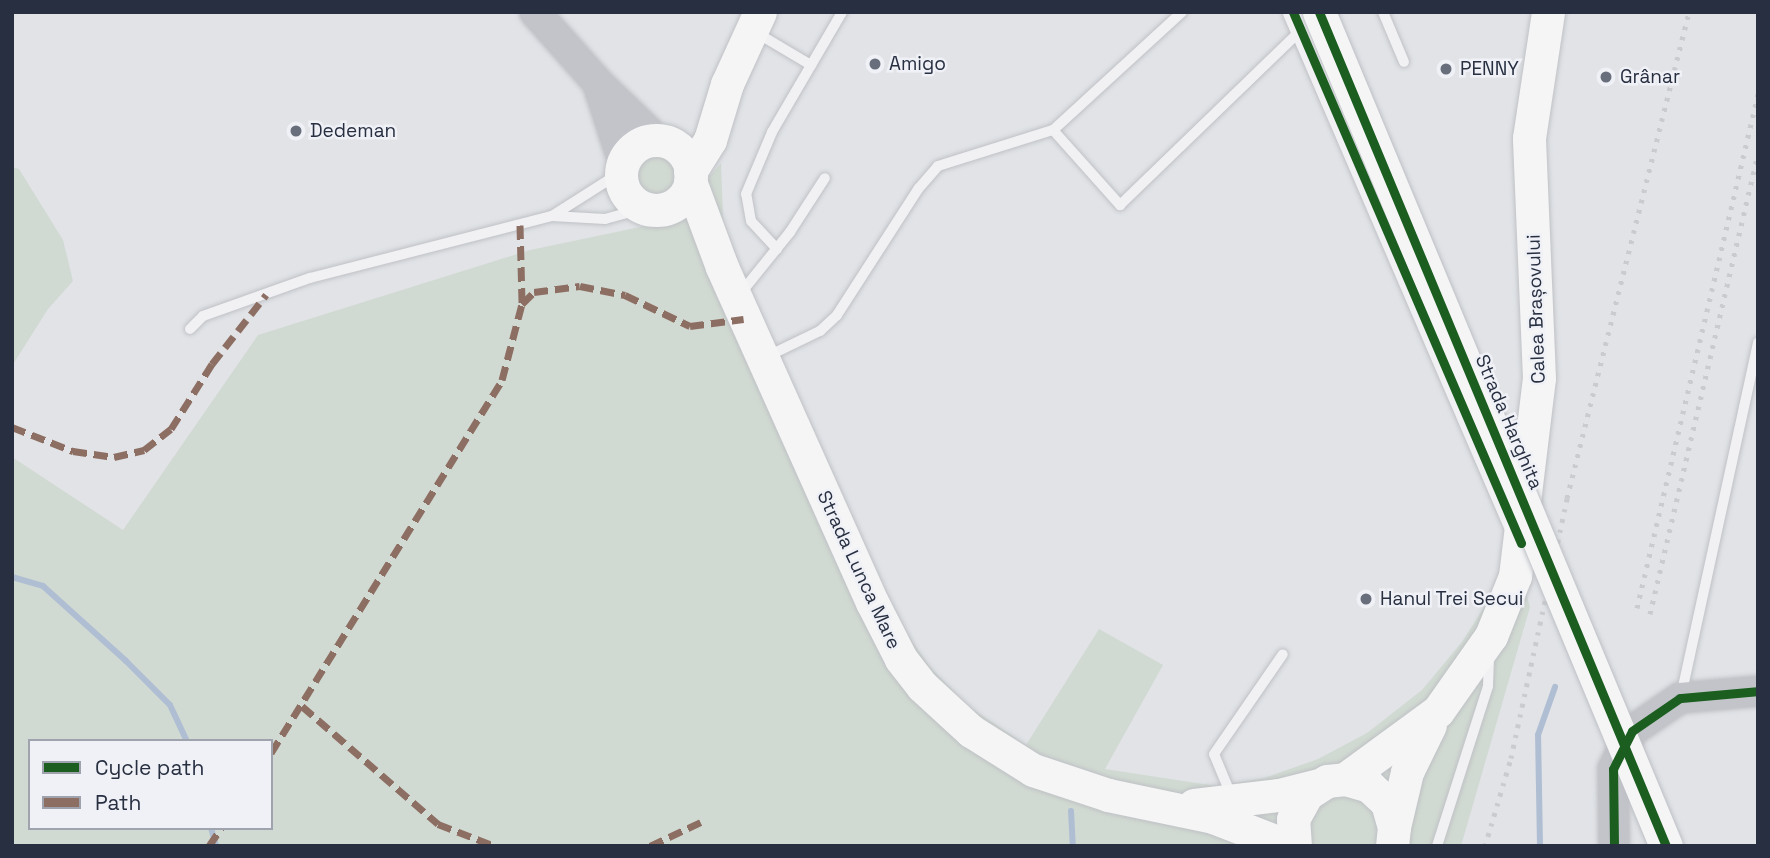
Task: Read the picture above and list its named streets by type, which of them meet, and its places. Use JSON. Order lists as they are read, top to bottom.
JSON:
{
  "streets": {
    "main road": ["Calea Brașovului", "Strada Harghita", "Strada Lunca Mare"]
  },
  "crossings": [
    ["Calea Brașovului", "Strada Lunca Mare"]
  ],
  "places": [
    "Amigo",
    "PENNY",
    "Grânar",
    "Dedeman",
    "Hanul Trei Secui"
  ],
  "legend": ["Cycle path", "Path"]
}
